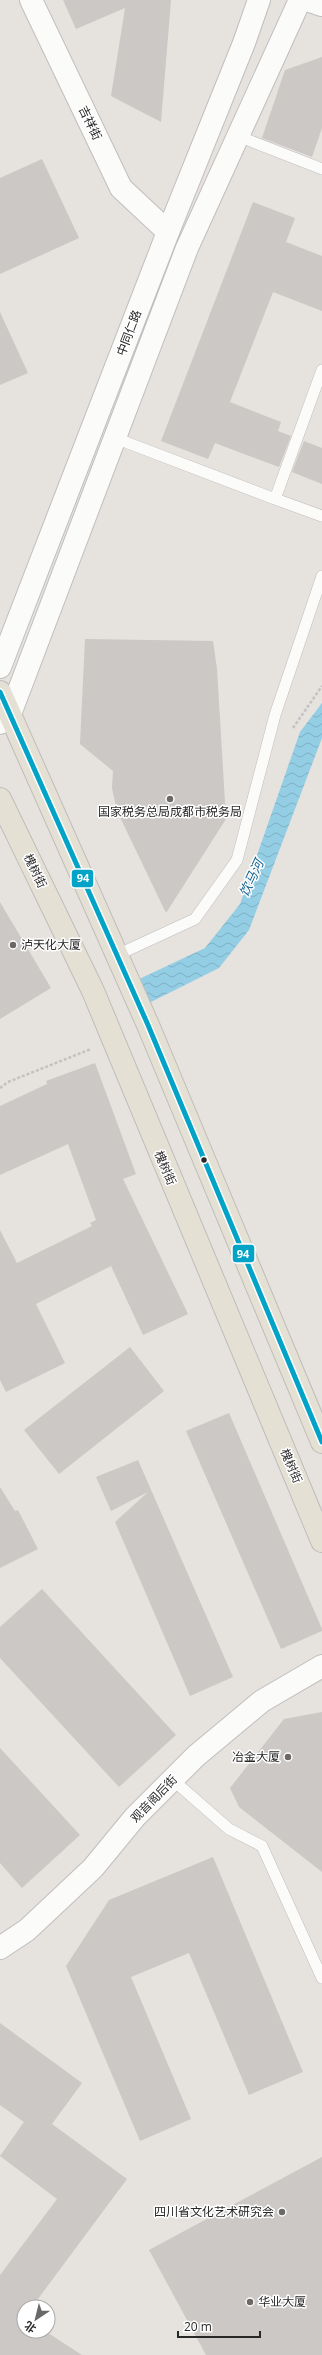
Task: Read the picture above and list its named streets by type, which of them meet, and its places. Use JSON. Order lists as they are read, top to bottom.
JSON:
{
  "streets": {
    "main road": ["槐树街"],
    "street": ["吉祥街", "中同仁路", "观音阁后街"]
  },
  "crossings": [
    ["吉祥街", "中同仁路"]
  ],
  "water": ["饮马河"],
  "places": [
    "国家税务总局成都市税务局",
    "泸天化大厦",
    "冶金大厦",
    "四川省文化艺术研究会",
    "华业大厦"
  ],
  "lines": ["transit line 94"],
  "scale_bar": "20 m",
  "north": "bottom left"
}
